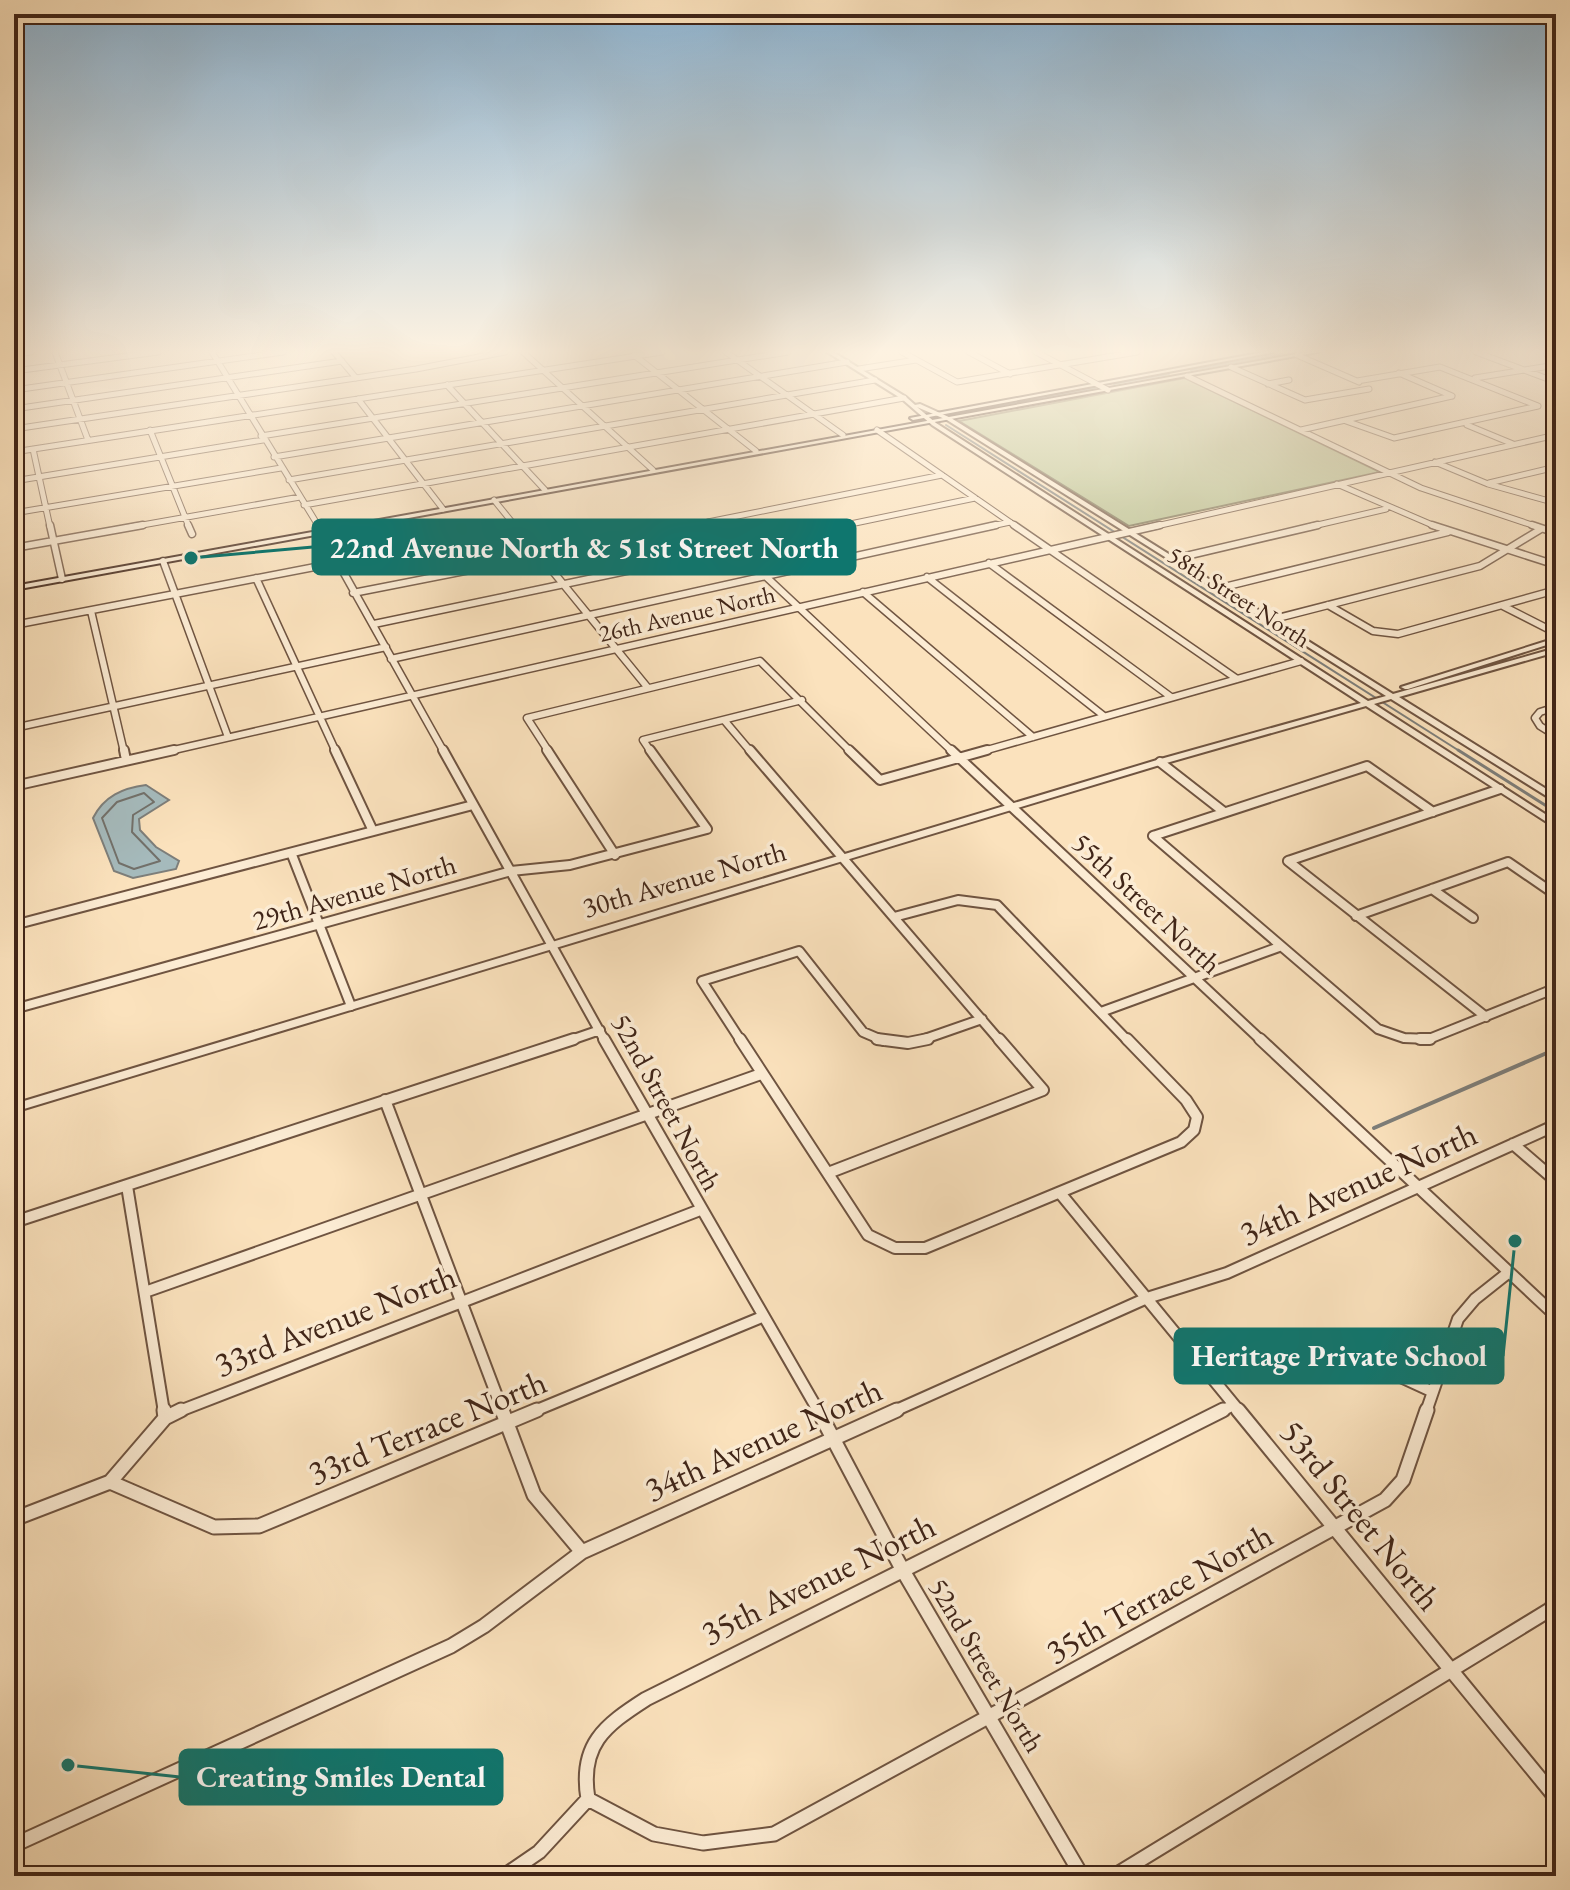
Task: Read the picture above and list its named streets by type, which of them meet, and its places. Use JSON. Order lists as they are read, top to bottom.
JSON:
{
  "streets": {
    "street": [
      "58th Street North",
      "26th Avenue North",
      "30th Avenue North",
      "29th Avenue North",
      "55th Street North",
      "52nd Street North",
      "34th Avenue North",
      "33rd Avenue North",
      "33rd Terrace North",
      "53rd Street North",
      "35th Avenue North",
      "35th Terrace North"
    ]
  },
  "crossings": [
    ["58th Street North", "26th Avenue North"],
    ["58th Street North", "30th Avenue North"],
    ["26th Avenue North", "55th Street North"],
    ["26th Avenue North", "52nd Street North"],
    ["30th Avenue North", "55th Street North"],
    ["30th Avenue North", "52nd Street North"],
    ["29th Avenue North", "52nd Street North"],
    ["55th Street North", "34th Avenue North"],
    ["55th Street North", "35th Terrace North"],
    ["52nd Street North", "34th Avenue North"],
    ["52nd Street North", "33rd Avenue North"],
    ["52nd Street North", "33rd Terrace North"],
    ["52nd Street North", "35th Avenue North"],
    ["52nd Street North", "35th Terrace North"],
    ["34th Avenue North", "53rd Street North"],
    ["33rd Avenue North", "33rd Terrace North"],
    ["53rd Street North", "35th Avenue North"],
    ["53rd Street North", "35th Terrace North"],
    ["35th Avenue North", "35th Terrace North"]
  ],
  "places": ["22nd Avenue North & 51st Street North", "Heritage Private School", "Creating Smiles Dental"]
}
